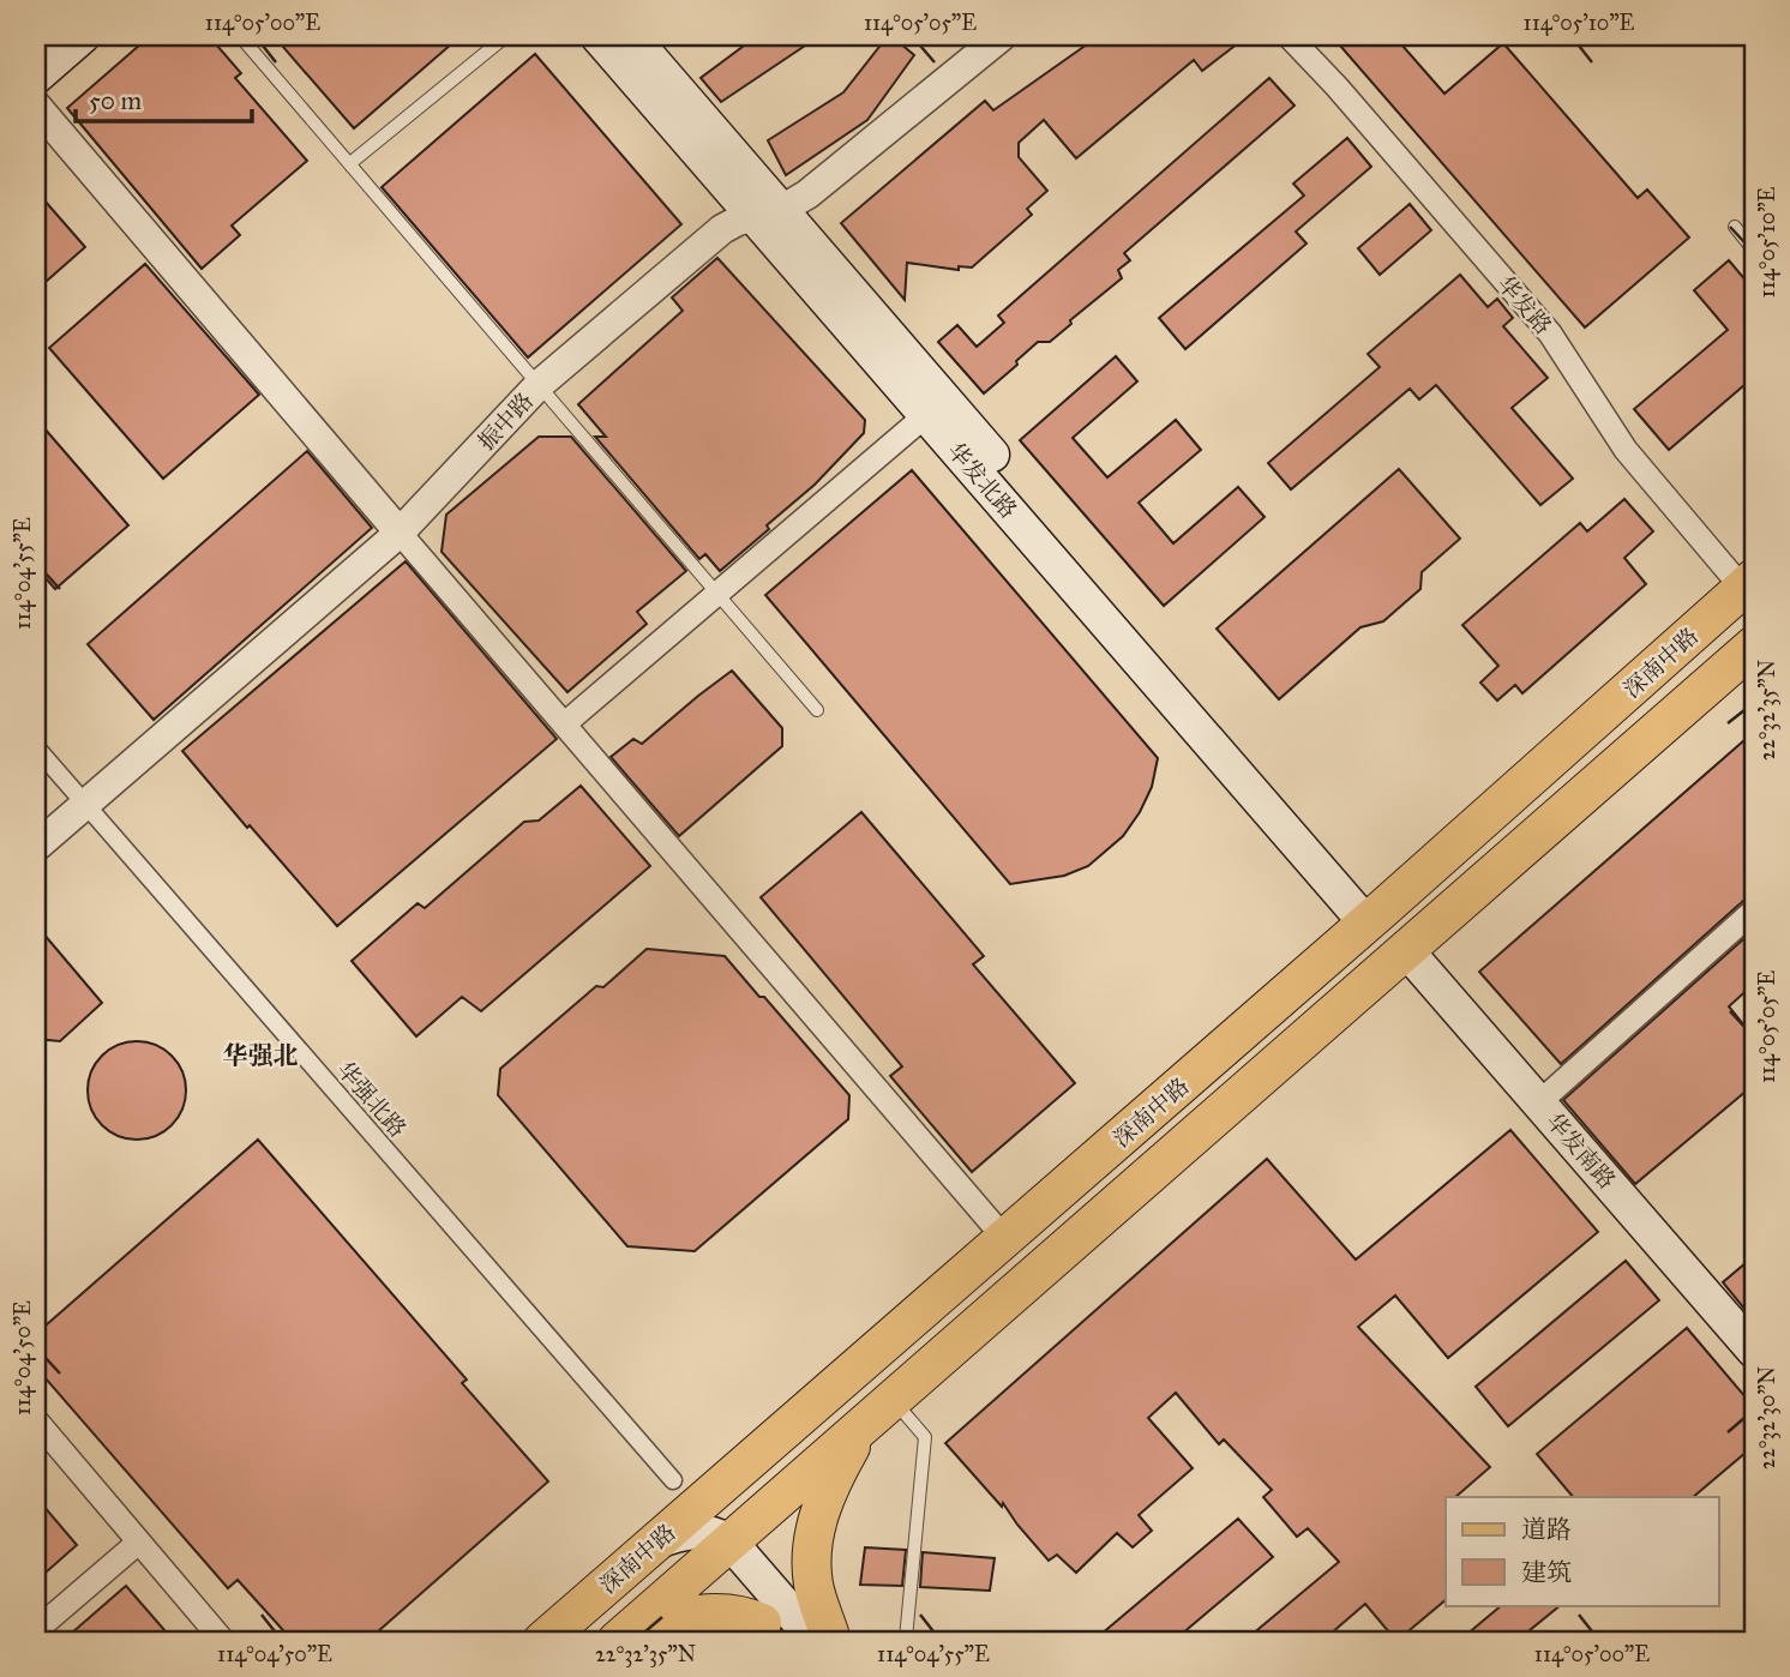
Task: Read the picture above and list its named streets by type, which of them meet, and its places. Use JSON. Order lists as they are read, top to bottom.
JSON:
{
  "streets": {
    "main road": ["华发北路", "深南中路", "华发南路"],
    "street": ["华发路", "振中路", "华强北路"]
  },
  "crossings": [
    ["华发路", "深南中路"],
    ["振中路", "华发北路"],
    ["振中路", "华强北路"],
    ["华发北路", "深南中路"],
    ["深南中路", "华发南路"]
  ],
  "districts": ["华强北"],
  "legend": ["道路", "建筑"],
  "scale_bar": "50 m",
  "coordinates": [
    "114°05'00\"E",
    "114°05'05\"E",
    "114°05'10\"E",
    "114°04'55\"E",
    "22°32'35\"N",
    "114°04'50\"E",
    "22°32'30\"N"
  ]
}
